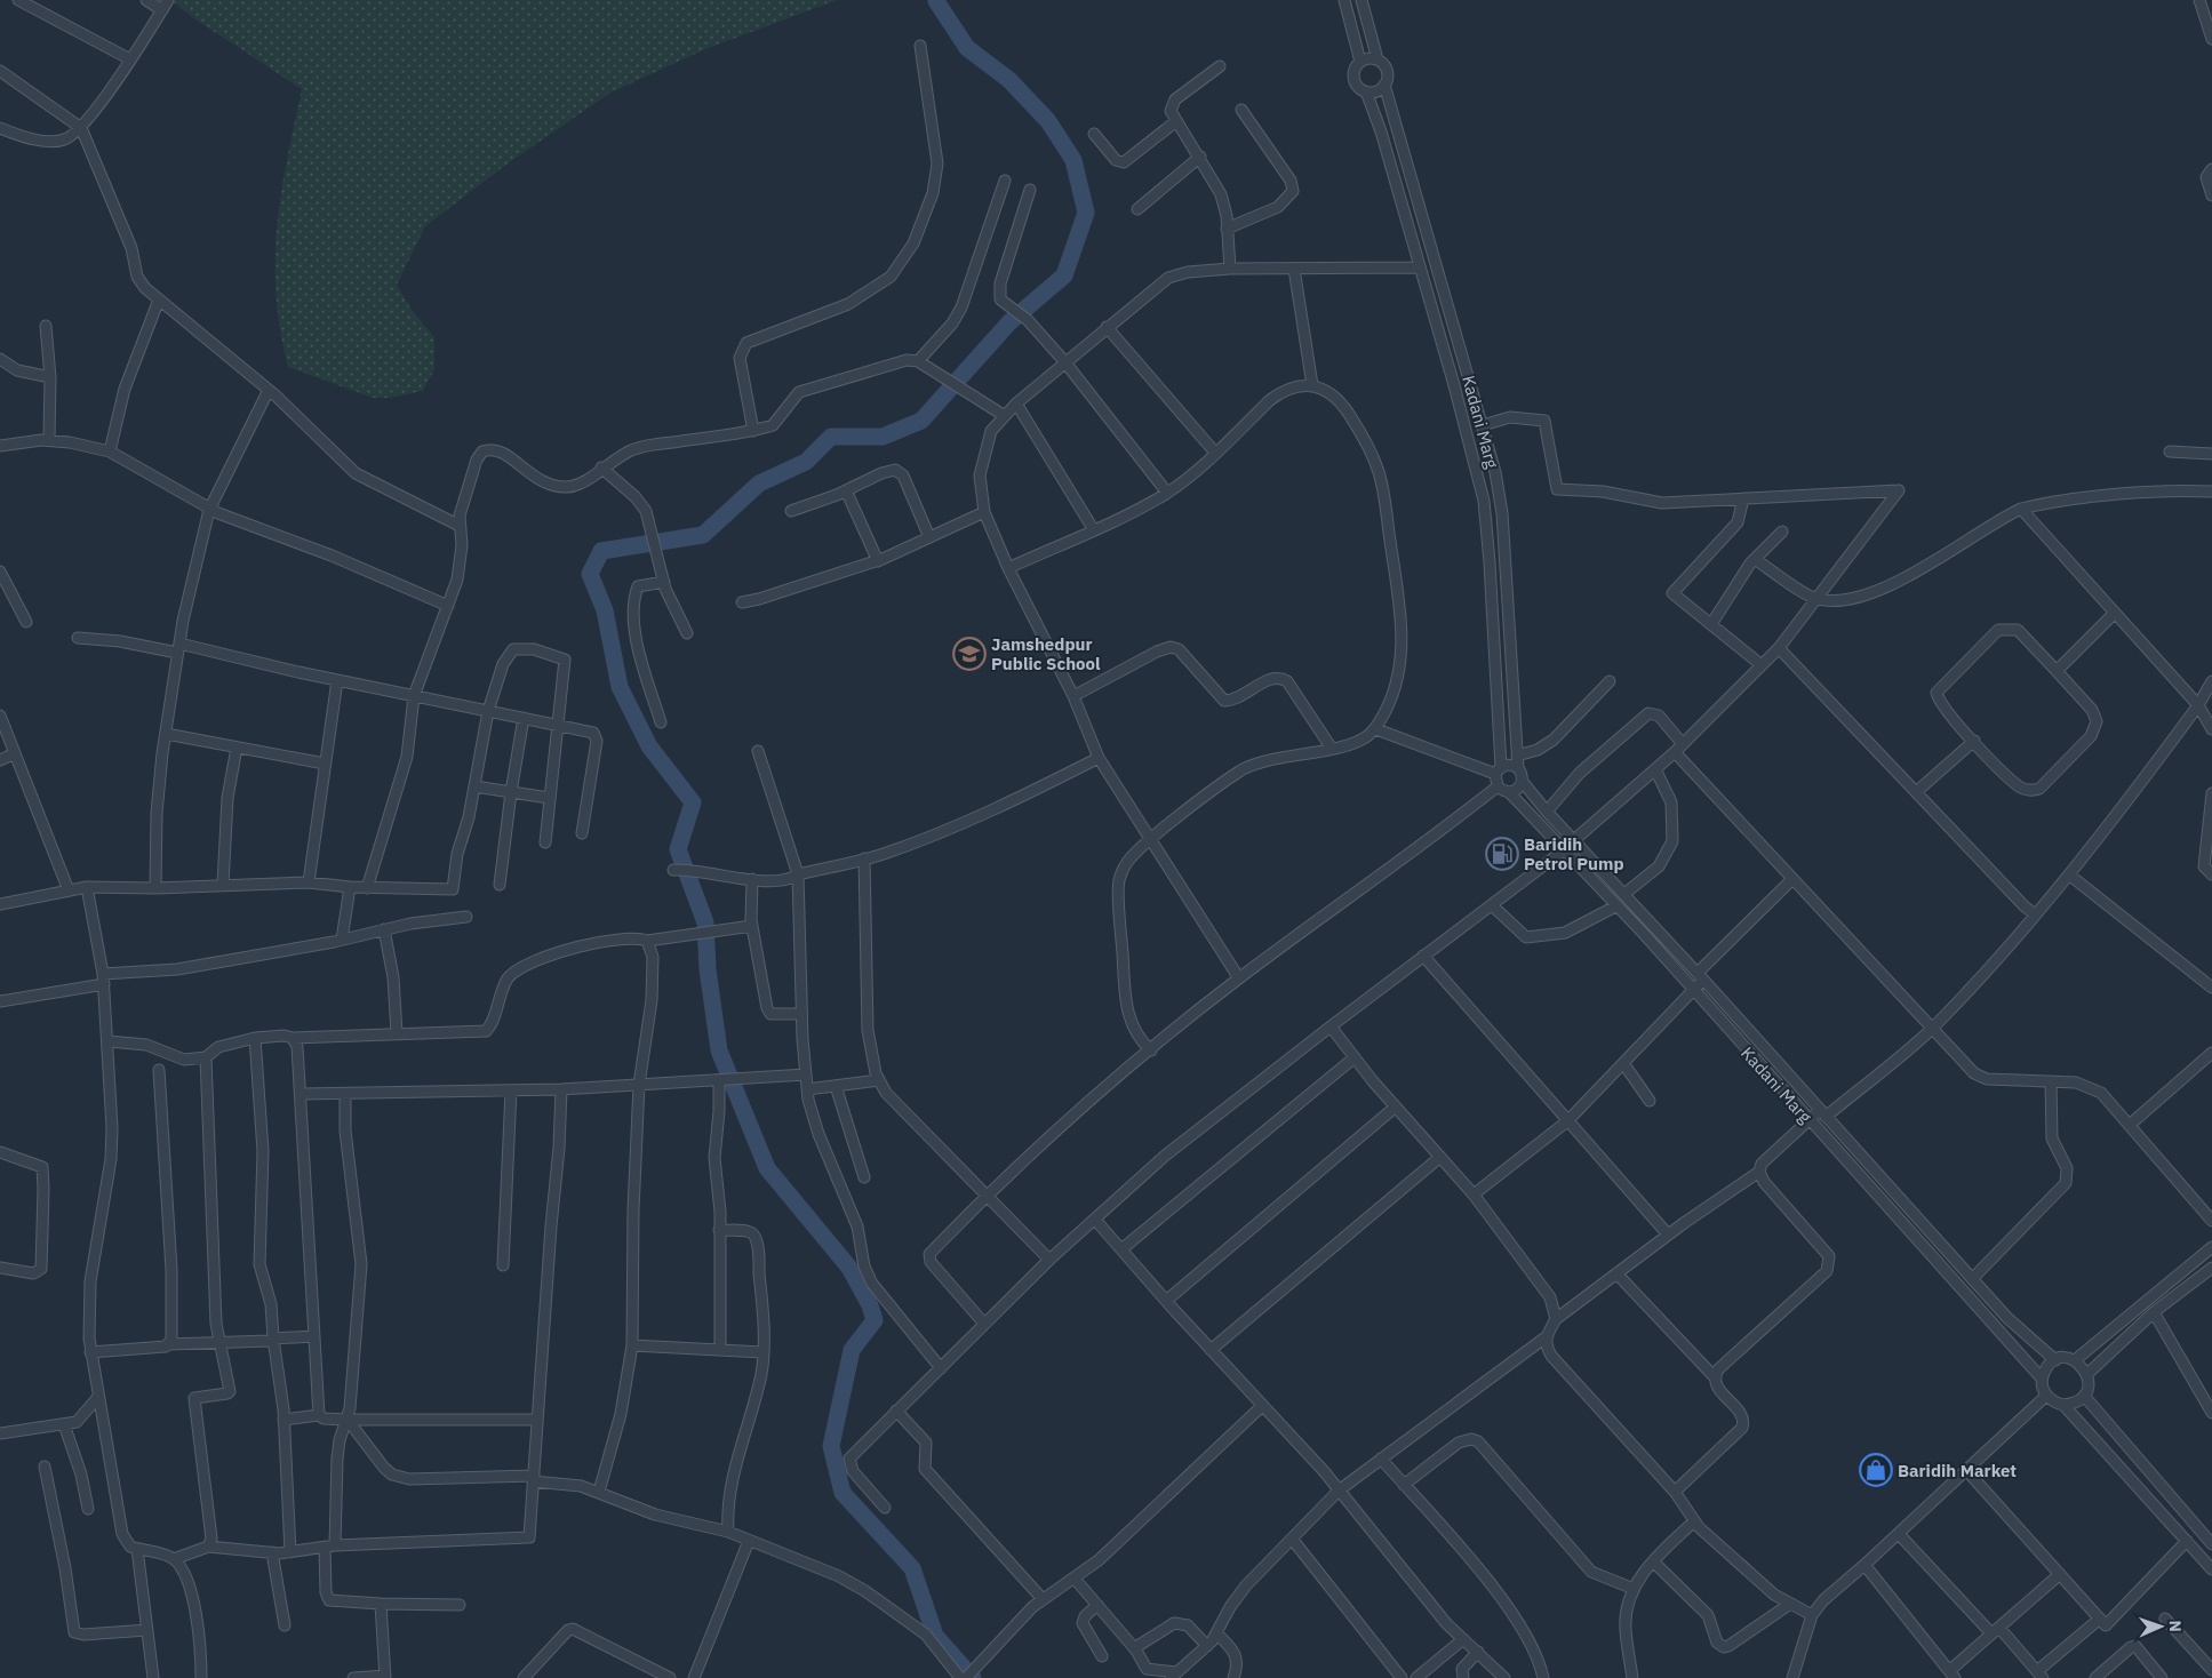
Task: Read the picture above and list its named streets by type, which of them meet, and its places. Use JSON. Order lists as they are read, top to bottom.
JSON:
{
  "streets": {
    "street": ["Kadani Marg"]
  },
  "places": {
    "school or university": ["Jamshedpur Public School"],
    "fuel station": ["Baridih Petrol Pump"],
    "shop": ["Baridih Market"]
  },
  "north": "right"
}
